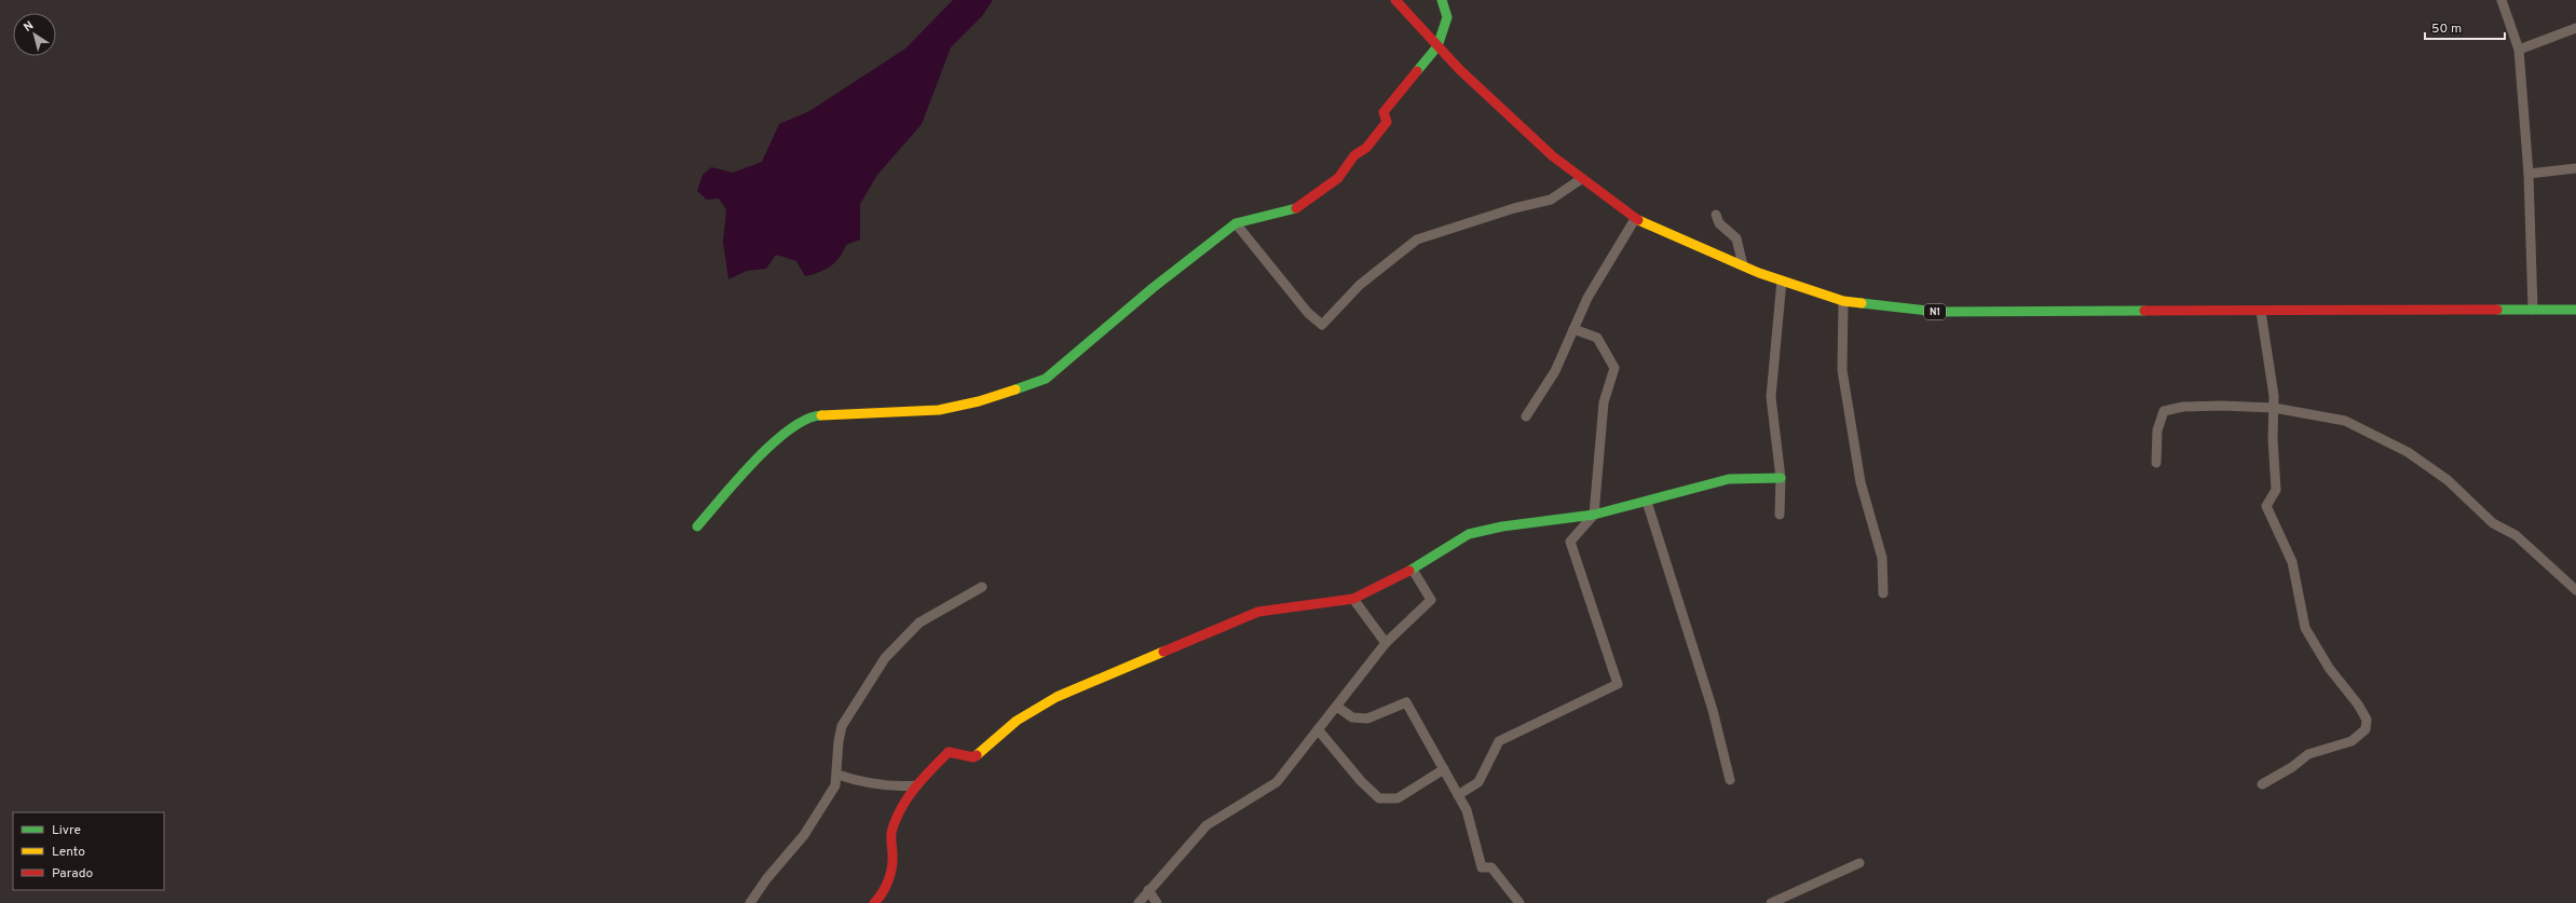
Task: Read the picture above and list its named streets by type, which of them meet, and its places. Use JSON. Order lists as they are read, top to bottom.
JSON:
{
  "streets": {
    "main road": ["N1"]
  },
  "legend": ["Livre", "Lento", "Parado"],
  "scale_bar": "50 m",
  "north": "top left"
}
